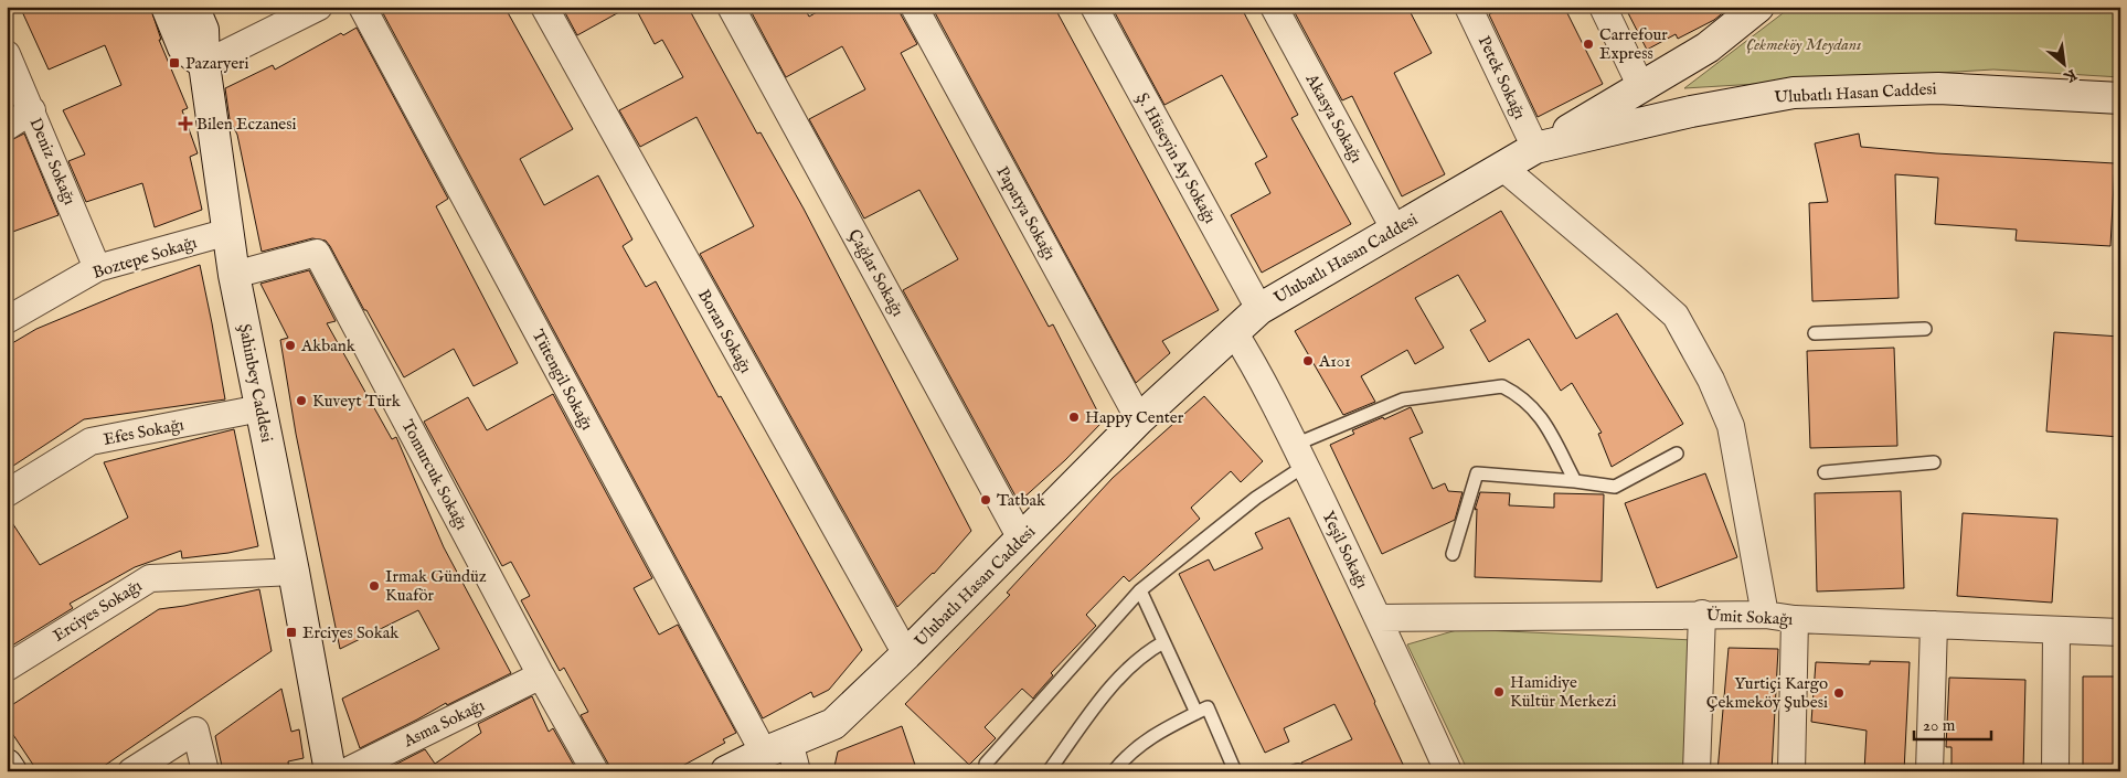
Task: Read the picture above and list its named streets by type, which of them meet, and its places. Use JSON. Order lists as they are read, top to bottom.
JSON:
{
  "streets": {
    "street": [
      "Petek Sokağı",
      "Ulubatlı Hasan Caddesi",
      "Akasya Sokağı",
      "Ş. Hüseyin Ay Sokağı",
      "Deniz Sokağı",
      "Papatya Sokağı",
      "Boztepe Sokağı",
      "Çağlar Sokağı",
      "Boran Sokağı",
      "Tütengil Sokağı",
      "Şahinbey Caddesi",
      "Efes Sokağı",
      "Tomurcuk Sokağı",
      "Yeşil Sokağı",
      "Erciyes Sokağı",
      "Ümit Sokağı",
      "Asma Sokağı"
    ]
  },
  "crossings": [
    ["Petek Sokağı", "Ulubatlı Hasan Caddesi"],
    ["Ulubatlı Hasan Caddesi", "Akasya Sokağı"],
    ["Ulubatlı Hasan Caddesi", "Ş. Hüseyin Ay Sokağı"],
    ["Ulubatlı Hasan Caddesi", "Papatya Sokağı"],
    ["Ulubatlı Hasan Caddesi", "Çağlar Sokağı"],
    ["Ulubatlı Hasan Caddesi", "Boran Sokağı"],
    ["Ulubatlı Hasan Caddesi", "Tütengil Sokağı"],
    ["Ulubatlı Hasan Caddesi", "Yeşil Sokağı"],
    ["Deniz Sokağı", "Boztepe Sokağı"],
    ["Boztepe Sokağı", "Şahinbey Caddesi"],
    ["Şahinbey Caddesi", "Efes Sokağı"],
    ["Şahinbey Caddesi", "Tomurcuk Sokağı"],
    ["Şahinbey Caddesi", "Erciyes Sokağı"],
    ["Tomurcuk Sokağı", "Asma Sokağı"],
    ["Yeşil Sokağı", "Ümit Sokağı"]
  ],
  "parks": ["Çekmeköy Meydanı"],
  "places": {
    "other": [
      "Carrefour Express",
      "Akbank",
      "A101",
      "Kuveyt Türk",
      "Happy Center",
      "Tatbak",
      "Irmak Gündüz Kuaför",
      "Hamidiye Kültür Merkezi",
      "Yurtiçi Kargo Çekmeköy Şubesi"
    ],
    "transit": ["Pazaryeri", "Erciyes Sokak"],
    "health": ["Bilen Eczanesi"]
  },
  "scale_bar": "20 m",
  "north": "bottom right"
}
